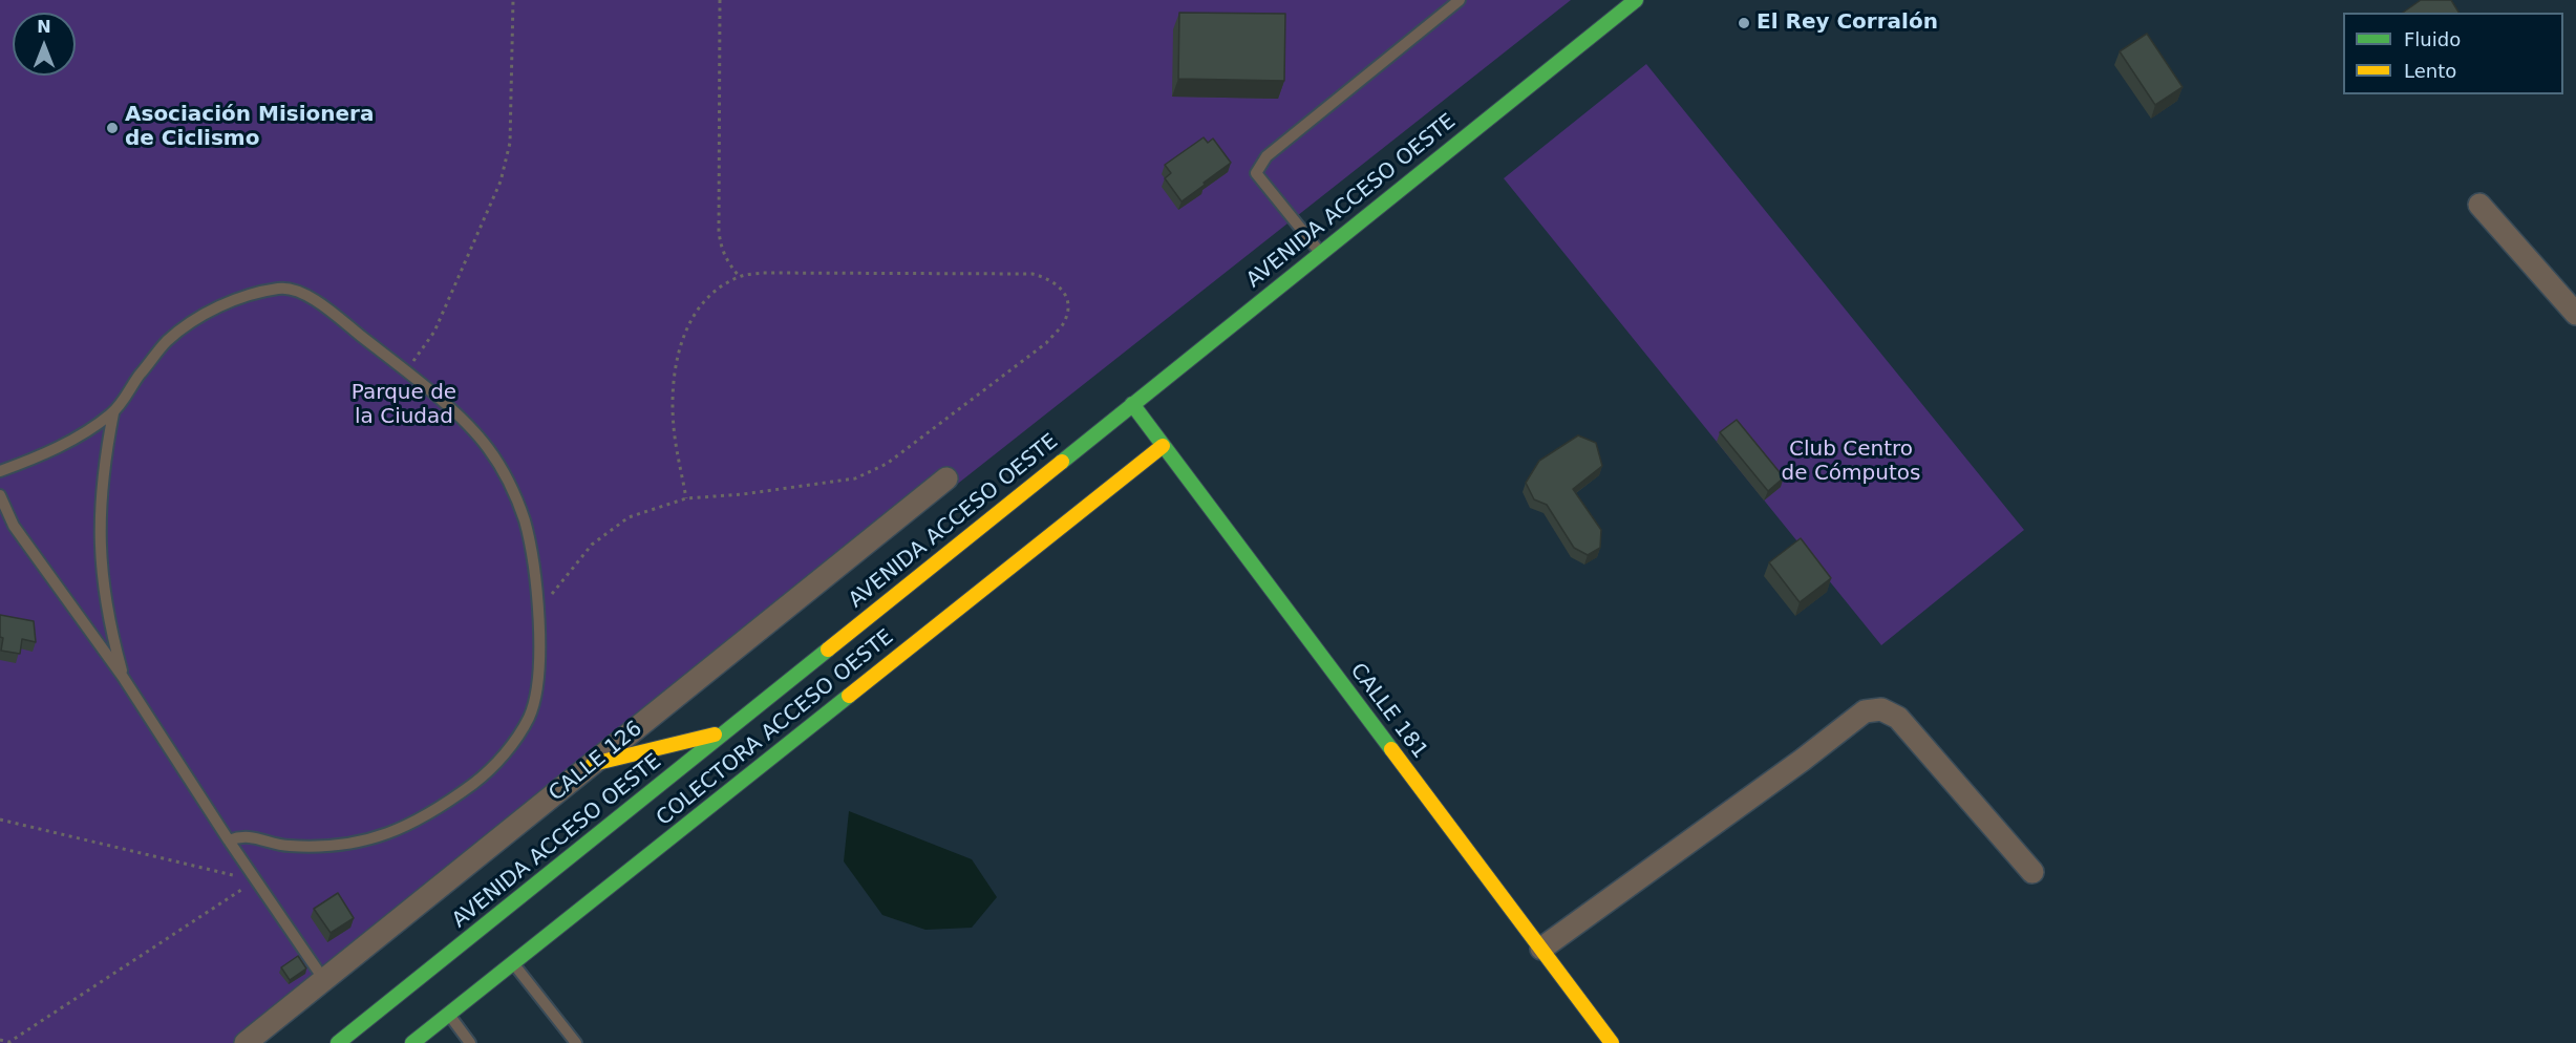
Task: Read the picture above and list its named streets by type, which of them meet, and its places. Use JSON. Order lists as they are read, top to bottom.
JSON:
{
  "streets": {
    "main road": ["AVENIDA ACCESO OESTE", "CALLE 181", "COLECTORA ACCESO OESTE"],
    "street": ["CALLE 126"]
  },
  "crossings": [
    ["AVENIDA ACCESO OESTE", "CALLE 181"],
    ["CALLE 181", "COLECTORA ACCESO OESTE"]
  ],
  "parks": ["Parque de la Ciudad", "Club Centro de Cómputos"],
  "places": ["El Rey Corralón", "Asociación Misionera de Ciclismo"],
  "legend": ["Fluido", "Lento"],
  "north": "top"
}
